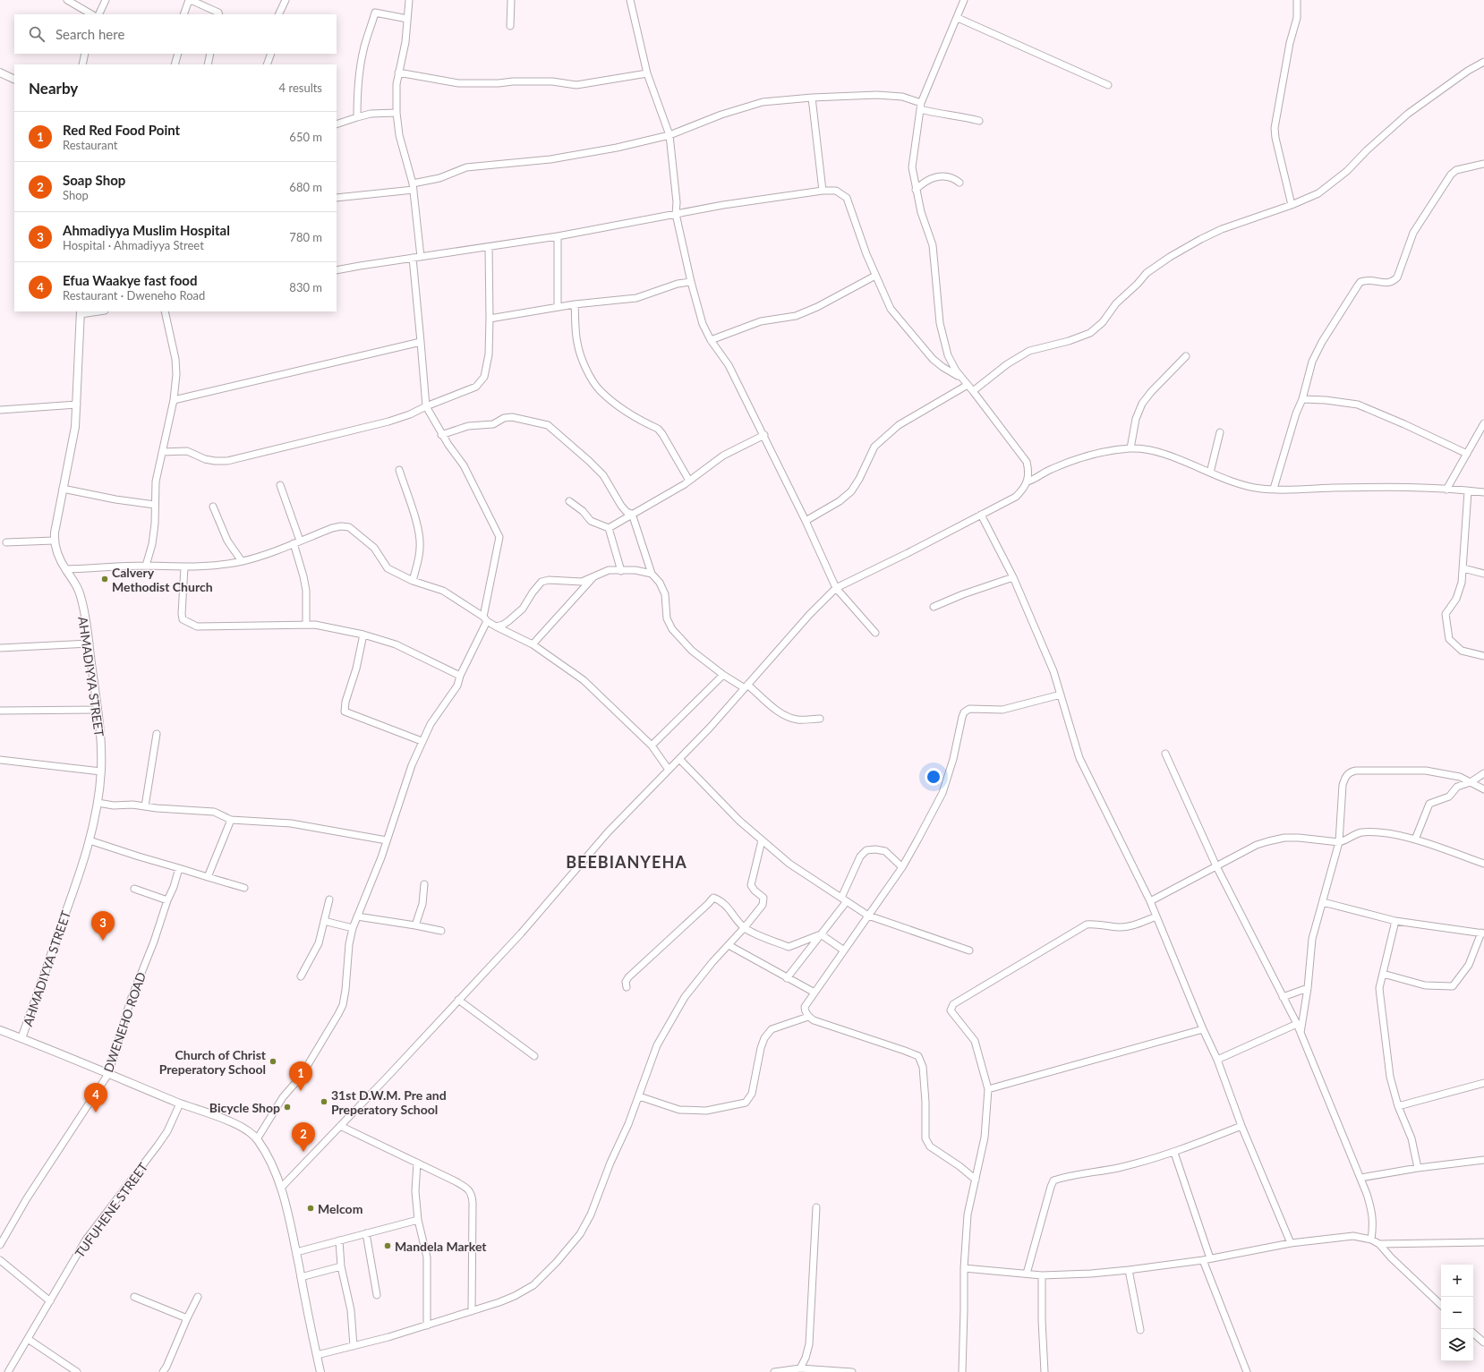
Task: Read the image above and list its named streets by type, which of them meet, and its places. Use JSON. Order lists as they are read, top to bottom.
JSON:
{
  "streets": {
    "street": ["AHMADIYYA STREET", "DWENEHO ROAD", "TUFUHENE STREET"]
  },
  "districts": ["BEEBIANYEHA"],
  "places": [
    "Calvery Methodist Church",
    "Church of Christ Preperatory School",
    "31st D.W.M. Pre and Preperatory School",
    "Bicycle Shop",
    "Melcom",
    "Mandela Market"
  ],
  "page": {
    "search": "Search here",
    "heading": ["Nearby", "4 results"],
    "list": [
      {
        "mark": "1",
        "name": "Red Red Food Point",
        "note": "Restaurant",
        "value": "650 m"
      },
      {
        "mark": "2",
        "name": "Soap Shop",
        "note": "Shop",
        "value": "680 m"
      },
      {
        "mark": "3",
        "name": "Ahmadiyya Muslim Hospital",
        "note": "Hospital · Ahmadiyya Street",
        "value": "780 m"
      },
      {
        "mark": "4",
        "name": "Efua Waakye fast food",
        "note": "Restaurant · Dweneho Road",
        "value": "830 m"
      }
    ],
    "pins": [
      "3",
      "1",
      "4",
      "2"
    ],
    "map_buttons": ["+", "−"]
  }
}
